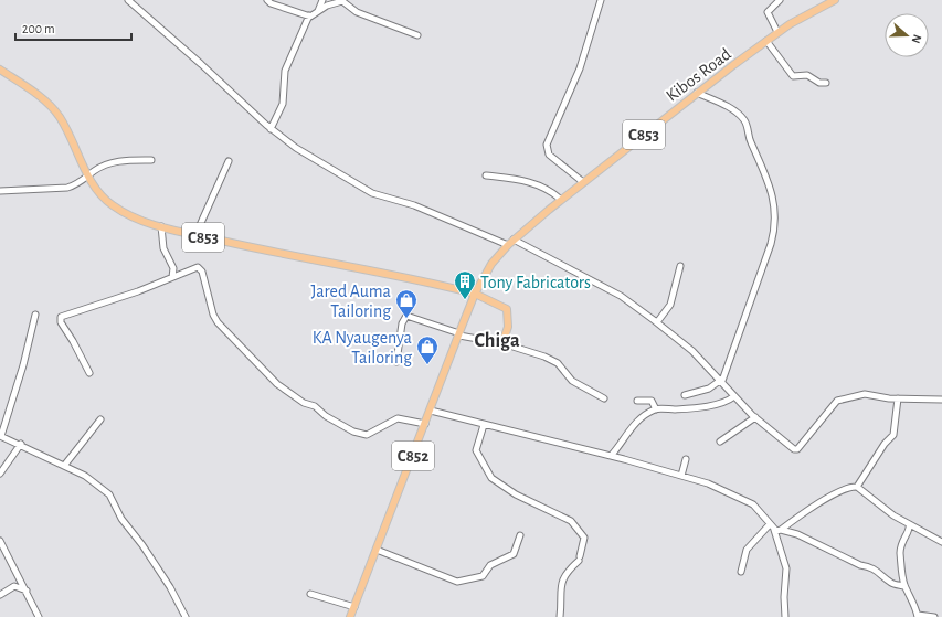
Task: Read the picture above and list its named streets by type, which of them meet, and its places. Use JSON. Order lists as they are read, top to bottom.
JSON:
{
  "streets": {
    "main road": ["Kibos Road", "C853", "C852"]
  },
  "crossings": [
    ["Kibos Road", "C853"],
    ["Kibos Road", "C852"],
    ["C853", "C852"]
  ],
  "districts": ["Chiga"],
  "places": {
    "building": ["Tony Fabricators"],
    "shop": ["Jared Auma Tailoring", "KA Nyaugenya Tailoring"]
  },
  "scale_bar": "200 m",
  "north": "right"
}
